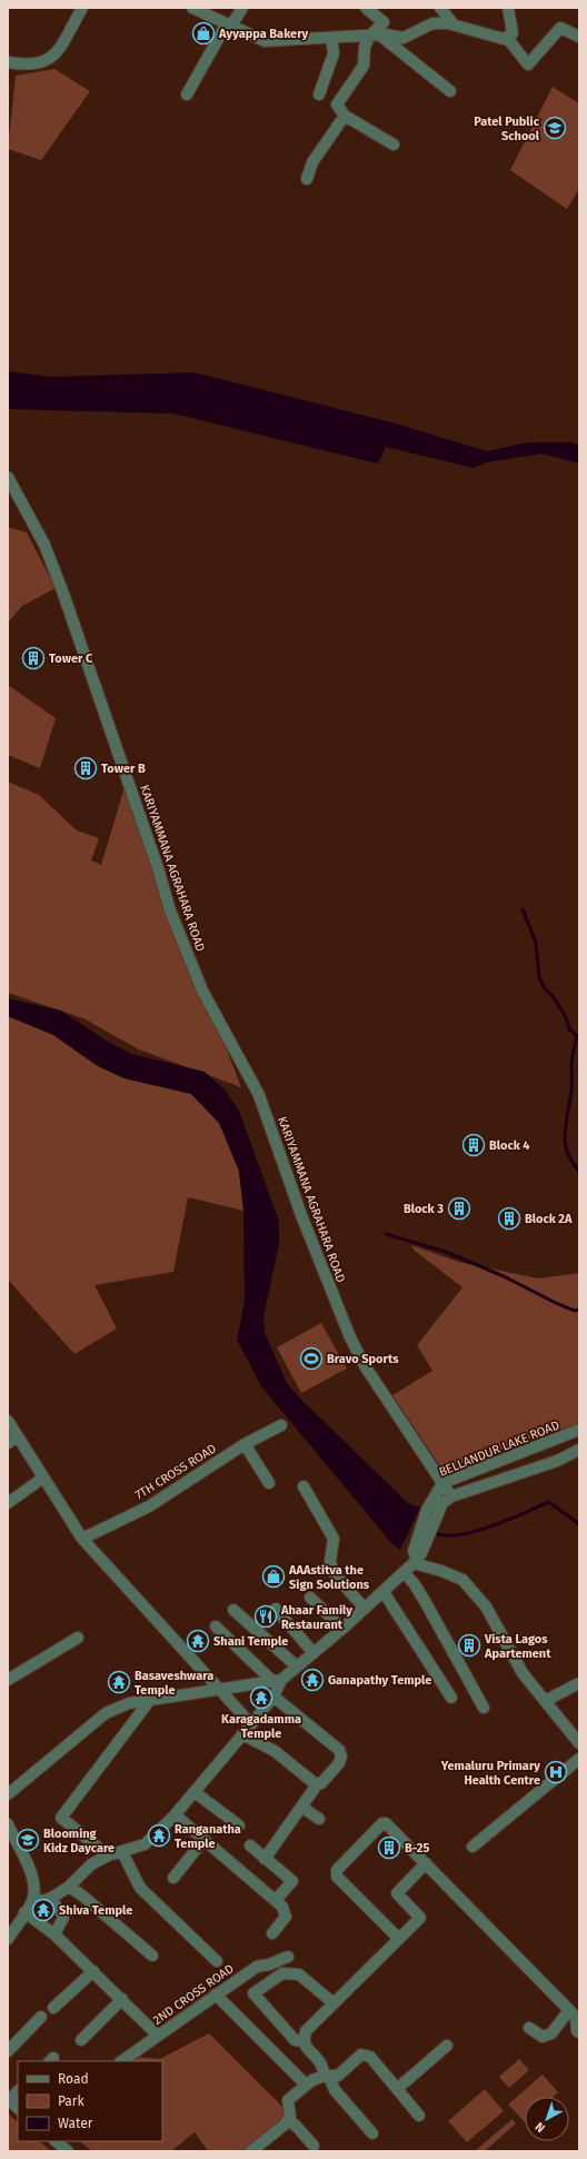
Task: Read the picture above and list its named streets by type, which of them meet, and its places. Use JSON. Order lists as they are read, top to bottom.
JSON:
{
  "streets": {
    "street": [
      "KARIYAMMANA AGRAHARA ROAD",
      "BELLANDUR LAKE ROAD",
      "7TH CROSS ROAD",
      "2ND CROSS ROAD"
    ]
  },
  "crossings": [
    ["KARIYAMMANA AGRAHARA ROAD", "BELLANDUR LAKE ROAD"]
  ],
  "places": {
    "shop": ["Ayyappa Bakery", "AAAstitva the Sign Solutions"],
    "school or university": ["Patel Public School", "Blooming Kidz Daycare"],
    "building": [
      "Tower C",
      "Tower B",
      "Block 4",
      "Block 3",
      "Block 2A",
      "Vista Lagos Apartement",
      "B-25"
    ],
    "sports": ["Bravo Sports"],
    "restaurant": ["Ahaar Family Restaurant"],
    "temple": [
      "Shani Temple",
      "Ganapathy Temple",
      "Basaveshwara Temple",
      "Karagadamma Temple",
      "Ranganatha Temple",
      "Shiva Temple"
    ],
    "hospital": ["Yemaluru Primary Health Centre"]
  },
  "legend": ["Road", "Park", "Water"],
  "north": "bottom left"
}
